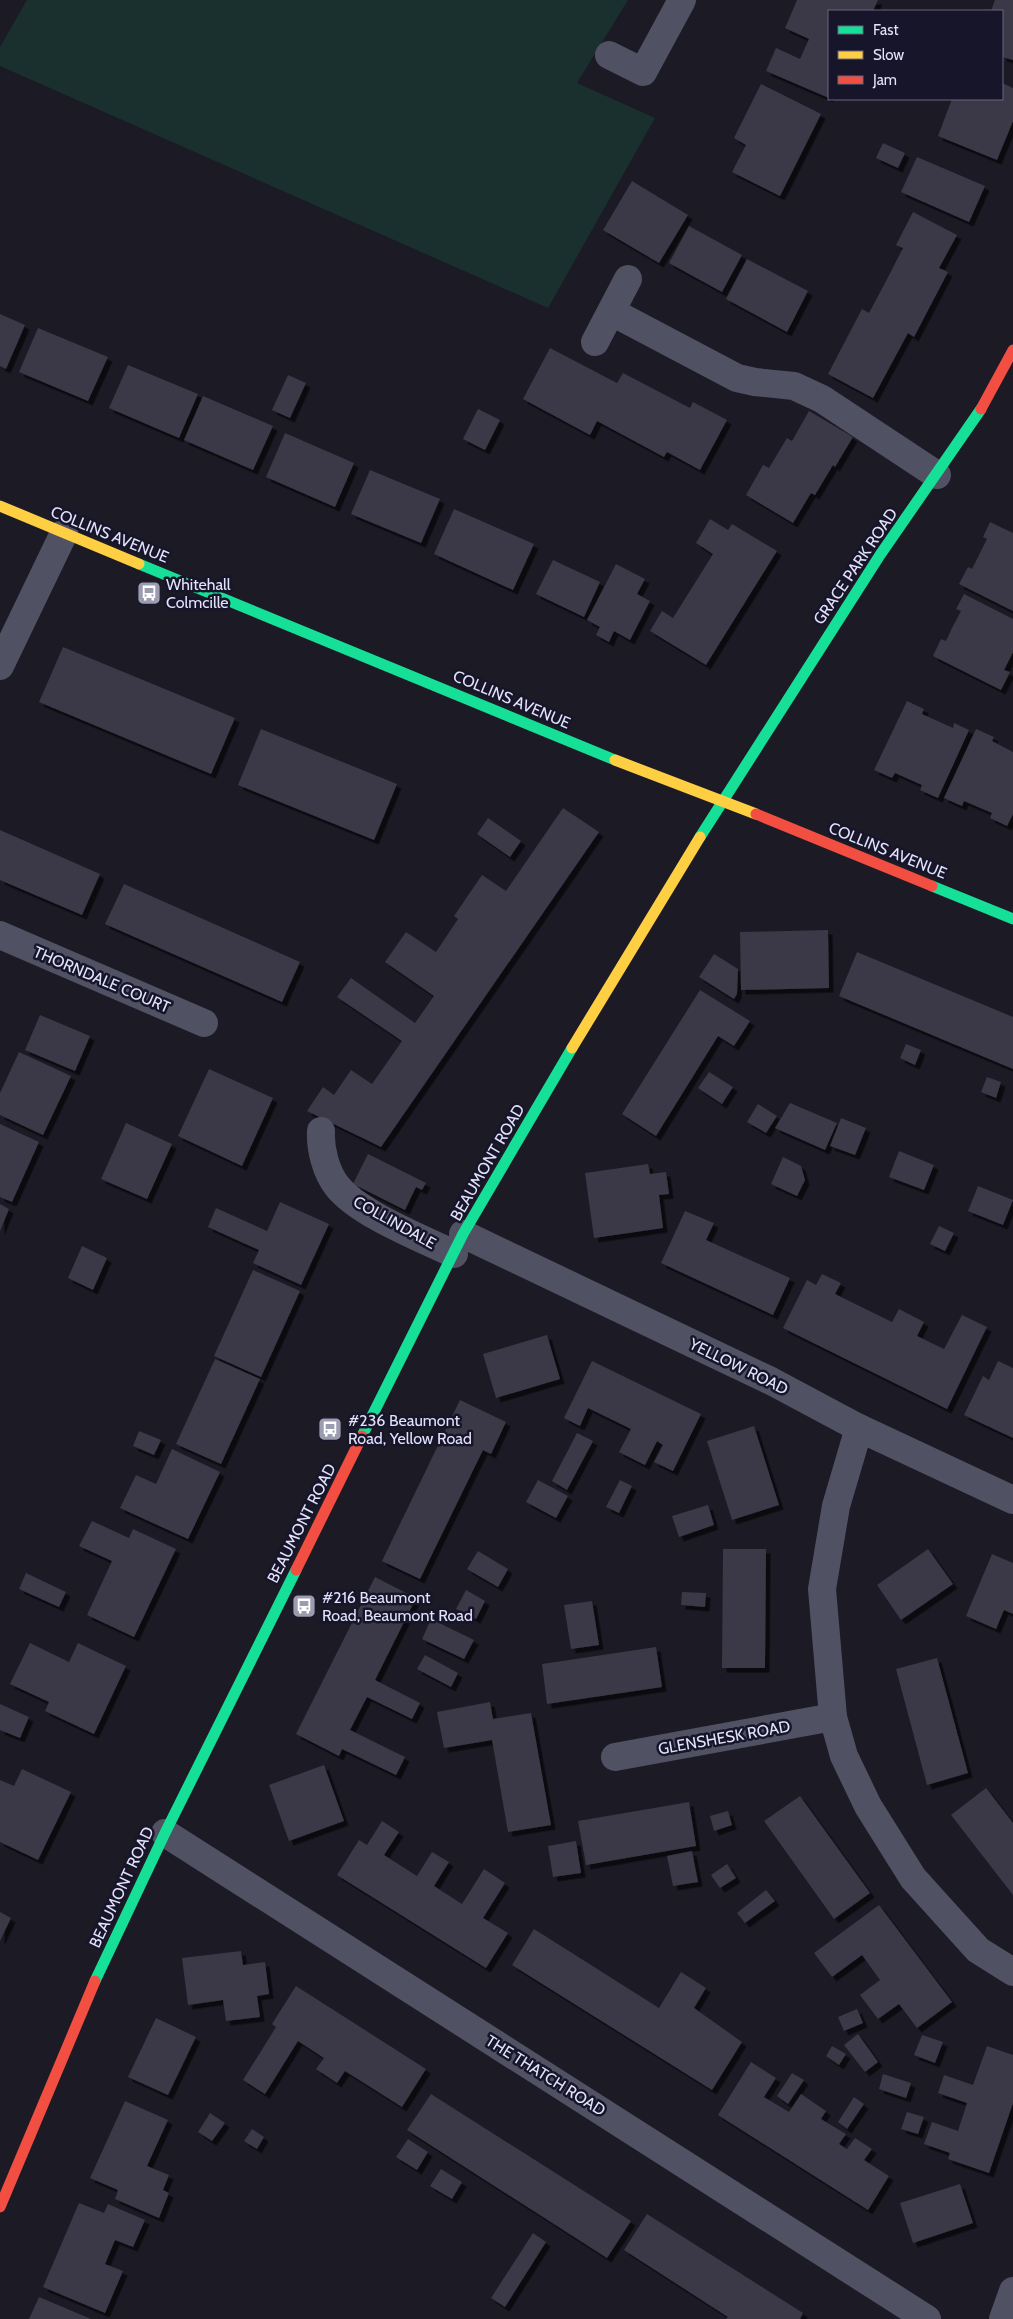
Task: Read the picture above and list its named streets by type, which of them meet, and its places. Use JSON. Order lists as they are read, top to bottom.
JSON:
{
  "streets": {
    "street": [
      "COLLINS AVENUE",
      "GRACE PARK ROAD",
      "THORNDALE COURT",
      "BEAUMONT ROAD",
      "COLLINDALE",
      "YELLOW ROAD",
      "GLENSHESK ROAD",
      "THE THATCH ROAD"
    ]
  },
  "crossings": [
    ["COLLINS AVENUE", "GRACE PARK ROAD"],
    ["COLLINS AVENUE", "BEAUMONT ROAD"],
    ["GRACE PARK ROAD", "BEAUMONT ROAD"],
    ["BEAUMONT ROAD", "COLLINDALE"],
    ["BEAUMONT ROAD", "YELLOW ROAD"],
    ["BEAUMONT ROAD", "THE THATCH ROAD"],
    ["COLLINDALE", "YELLOW ROAD"]
  ],
  "places": {
    "bus stop": ["Whitehall Colmcille", "#236 Beaumont Road, Yellow Road", "#216 Beaumont Road, Beaumont Road"]
  },
  "legend": ["Fast", "Slow", "Jam"]
}
